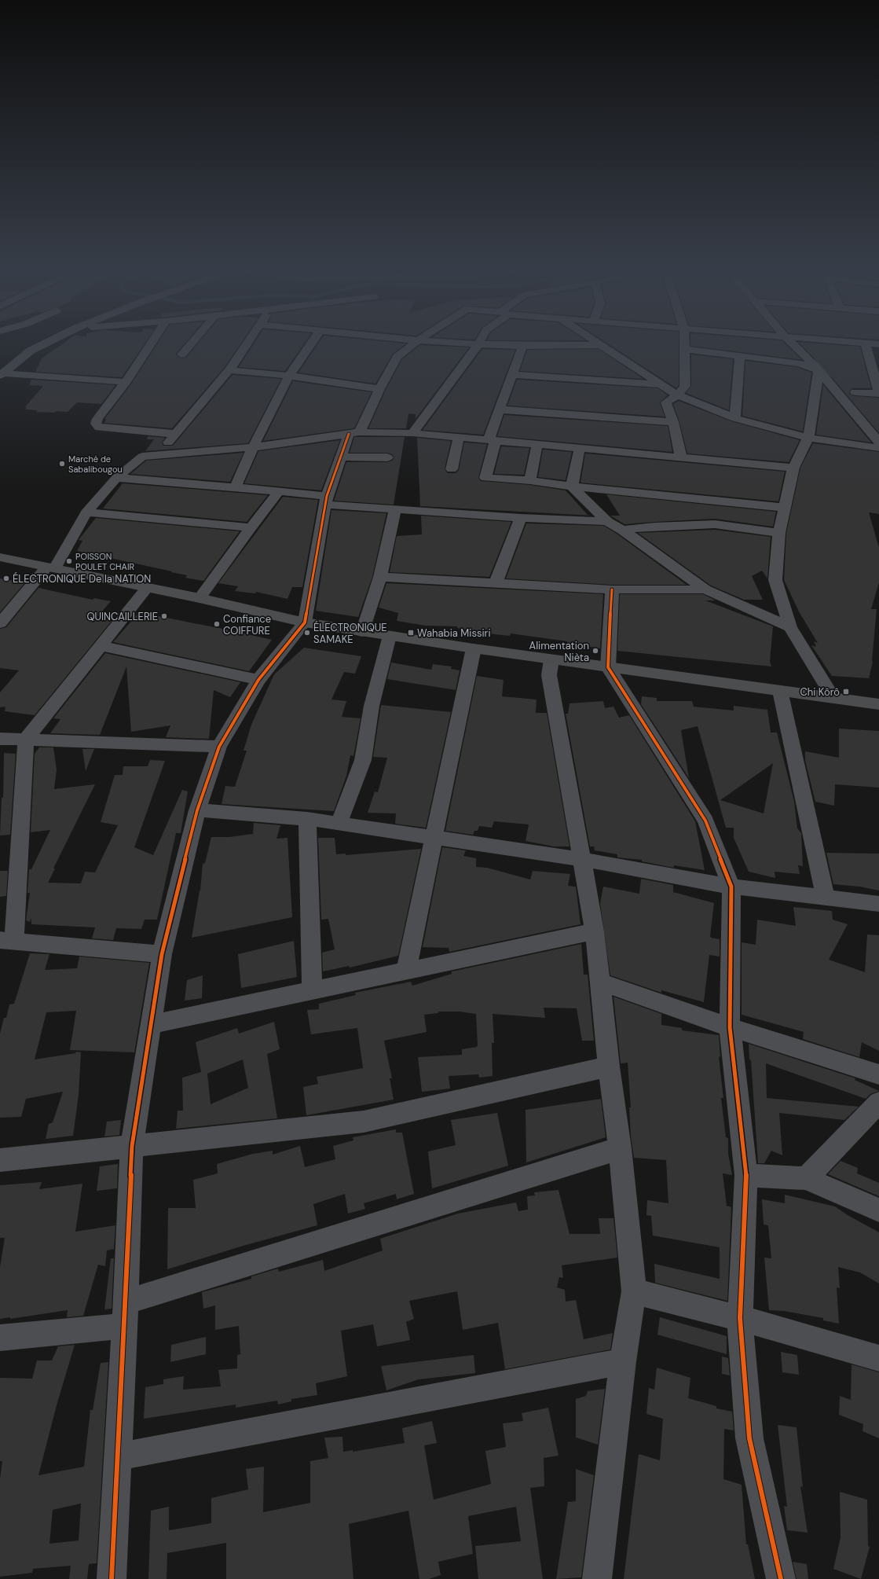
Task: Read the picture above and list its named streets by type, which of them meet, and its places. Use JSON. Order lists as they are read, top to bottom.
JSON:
{
  "places": {
    "other": [
      "Marché de Sabalibougou",
      "POISSON POULET CHAIR",
      "ÉLECTRONIQUE De la NATION",
      "QUINCAILLERIE",
      "Confiance COIFFURE",
      "ÉLECTRONIQUE SAMAKE",
      "Alimentation Nièta"
    ],
    "transit": ["Wahabia Missiri", "Chi Kôrô"]
  }
}
